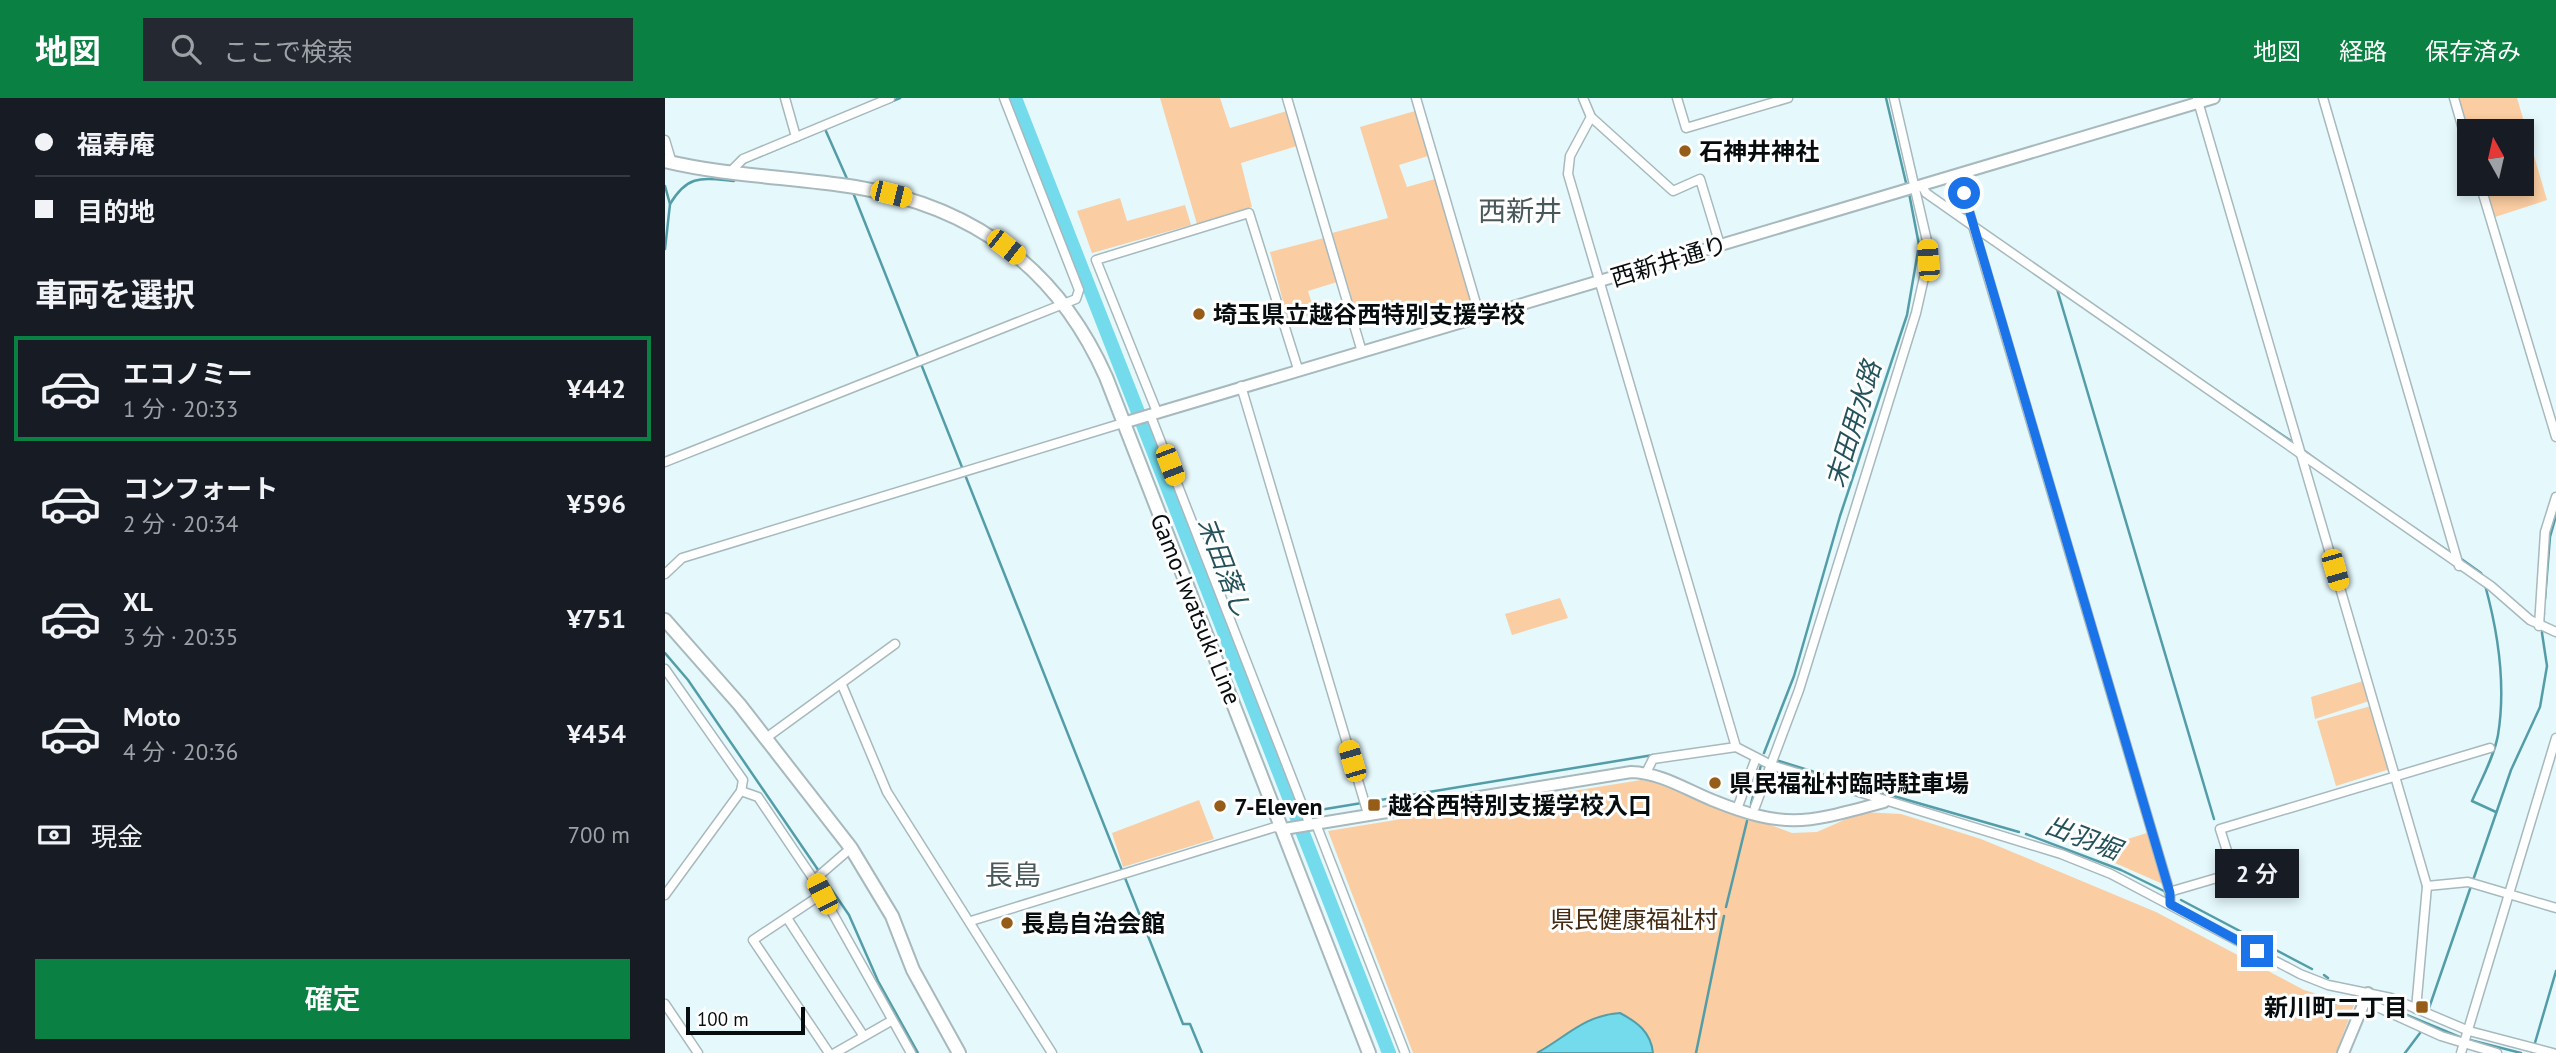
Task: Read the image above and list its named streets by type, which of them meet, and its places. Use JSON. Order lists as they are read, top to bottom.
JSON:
{
  "streets": {
    "main road": ["Gamo-Iwatsuki Line"],
    "street": ["西新井通り"]
  },
  "crossings": [
    ["西新井通り", "Gamo-Iwatsuki Line"]
  ],
  "districts": ["西新井", "長島"],
  "water": ["末田用水路", "末田落し", "出羽堀"],
  "parks": ["県民健康福祉村"],
  "places": {
    "other": [
      "石神井神社",
      "埼玉県立越谷西特別支援学校",
      "県民福祉村臨時駐車場",
      "7-Eleven",
      "長島自治会館"
    ],
    "transit": ["越谷西特別支援学校入口", "新川町二丁目"]
  },
  "scale_bar": "100 m",
  "north": "top",
  "page": {
    "header": "地図",
    "search": "ここで検索",
    "nav": ["地図", "経路", "保存済み"],
    "banner": ["福寿庵", "目的地"],
    "heading": "車両を選択",
    "list": [
      {
        "name": "エコノミー",
        "note": "1 分 · 20:33",
        "value": "¥442"
      },
      {
        "name": "コンフォート",
        "note": "2 分 · 20:34",
        "value": "¥596"
      },
      {
        "name": "XL",
        "note": "3 分 · 20:35",
        "value": "¥751"
      },
      {
        "name": "Moto",
        "note": "4 分 · 20:36",
        "value": "¥454"
      }
    ],
    "pay": ["現金", "700 m"],
    "bubble": "2 分",
    "buttons": "確定",
    "scale": "100 m"
  }
}
